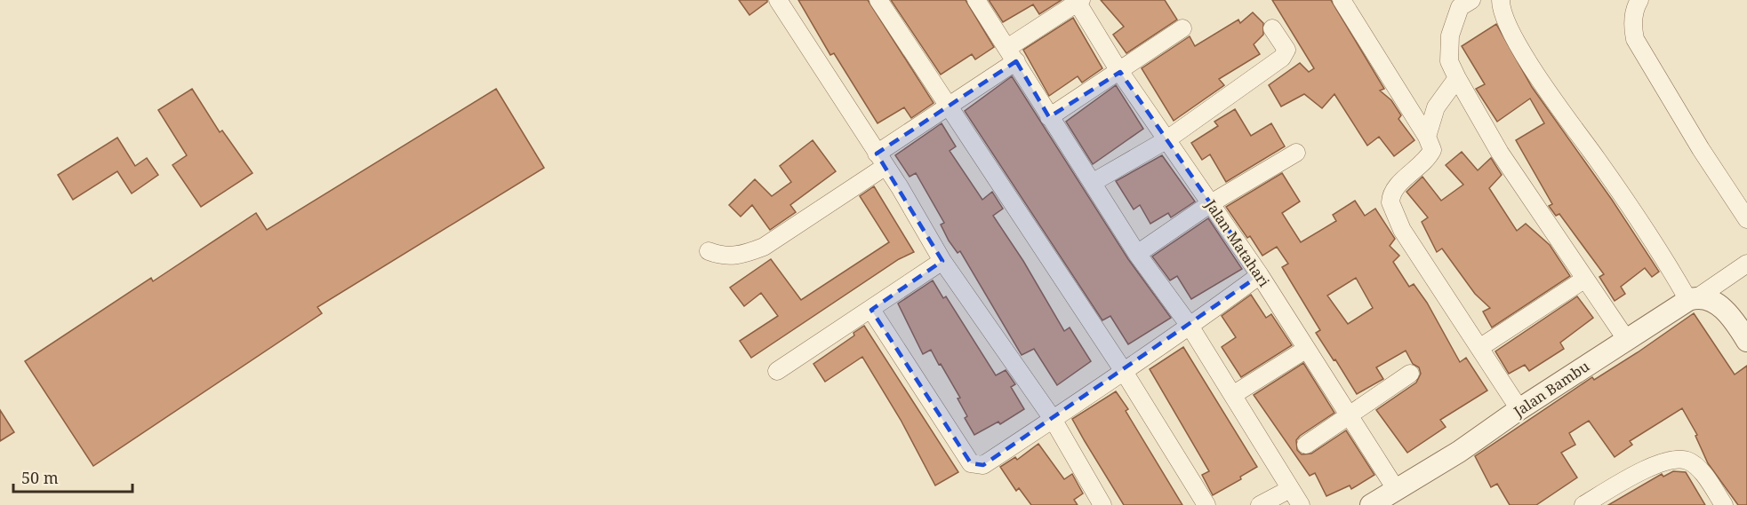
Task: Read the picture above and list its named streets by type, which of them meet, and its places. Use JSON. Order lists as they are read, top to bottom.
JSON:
{
  "streets": {
    "street": ["Jalan Matahari", "Jalan Bambu"]
  },
  "crossings": [
    ["Jalan Matahari", "Jalan Bambu"]
  ],
  "scale_bar": "50 m"
}
